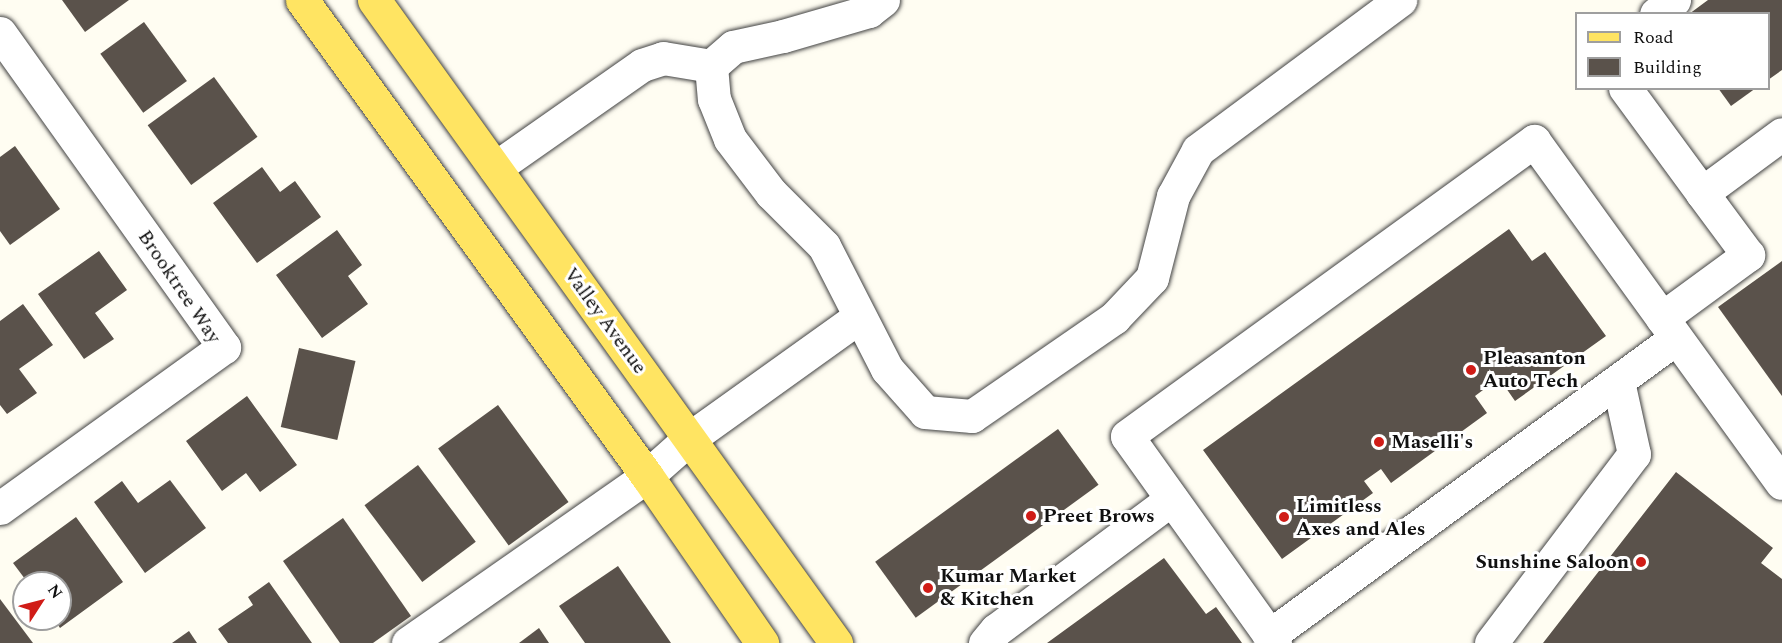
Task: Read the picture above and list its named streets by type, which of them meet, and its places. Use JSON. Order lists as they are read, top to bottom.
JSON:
{
  "streets": {
    "main road": ["Valley Avenue"],
    "street": ["Brooktree Way"]
  },
  "places": [
    "Pleasanton Auto Tech",
    "Maselli's",
    "Preet Brows",
    "Limitless Axes and Ales",
    "Sunshine Saloon",
    "Kumar Market & Kitchen"
  ],
  "legend": ["Road", "Building"],
  "north": "top right"
}
